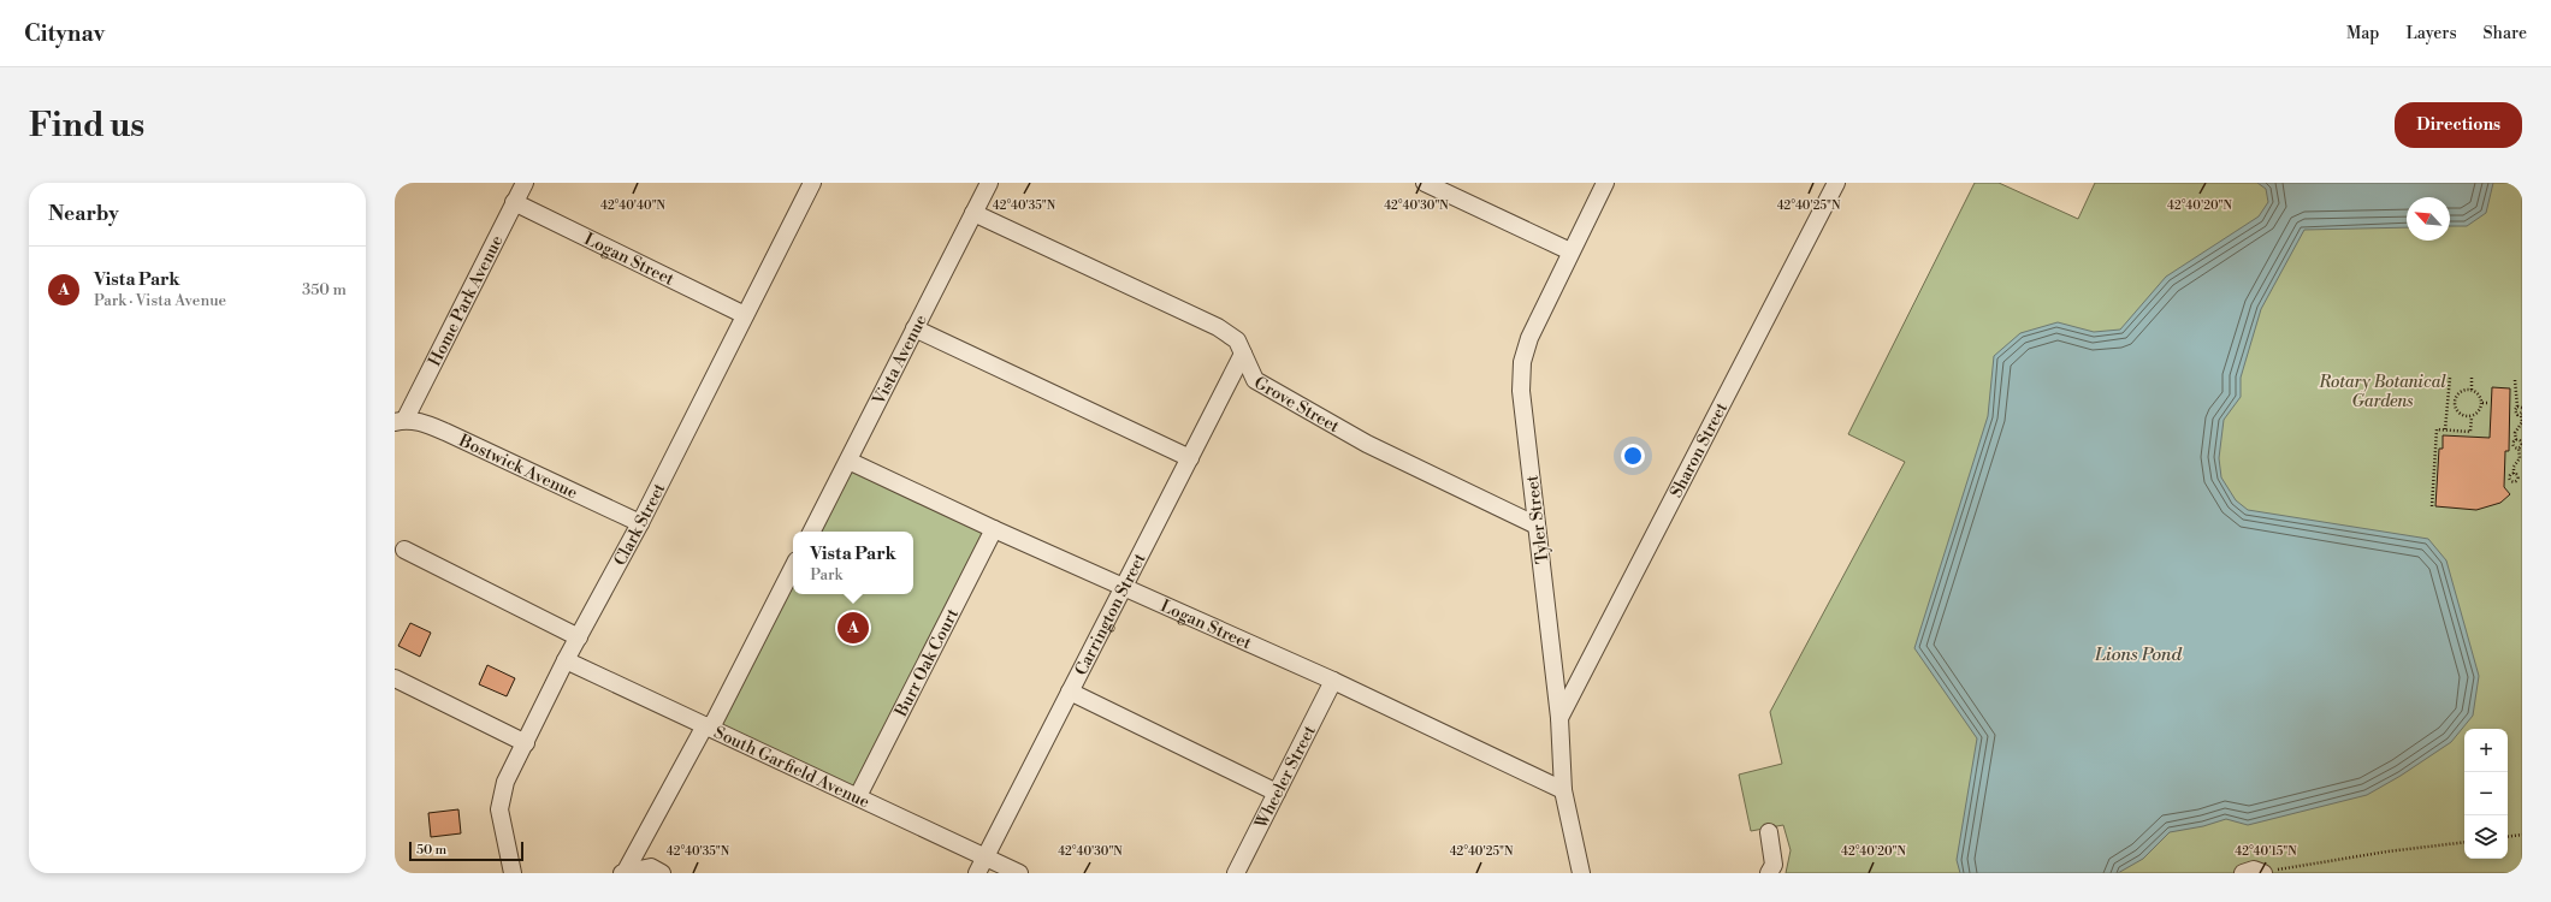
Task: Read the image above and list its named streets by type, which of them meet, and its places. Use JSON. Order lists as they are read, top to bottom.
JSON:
{
  "streets": {
    "street": [
      "Logan Street",
      "Home Park Avenue",
      "Vista Avenue",
      "Grove Street",
      "Sharon Street",
      "Bostwick Avenue",
      "Tyler Street",
      "Clark Street",
      "Carrington Street",
      "Burr Oak Court",
      "South Garfield Avenue",
      "Wheeler Street"
    ]
  },
  "crossings": [
    ["Logan Street", "Home Park Avenue"],
    ["Logan Street", "Vista Avenue"],
    ["Logan Street", "Tyler Street"],
    ["Logan Street", "Clark Street"],
    ["Logan Street", "Carrington Street"],
    ["Logan Street", "Burr Oak Court"],
    ["Logan Street", "Wheeler Street"],
    ["Home Park Avenue", "Bostwick Avenue"],
    ["Vista Avenue", "Grove Street"],
    ["Grove Street", "Tyler Street"],
    ["Grove Street", "Carrington Street"],
    ["Sharon Street", "Tyler Street"],
    ["Bostwick Avenue", "Clark Street"],
    ["Clark Street", "South Garfield Avenue"],
    ["Carrington Street", "South Garfield Avenue"],
    ["Burr Oak Court", "South Garfield Avenue"]
  ],
  "water": ["Lions Pond"],
  "parks": ["Rotary Botanical Gardens"],
  "scale_bar": "50 m",
  "north": "top left",
  "page": {
    "header": "Citynav",
    "nav": ["Map", "Layers", "Share"],
    "buttons": "Directions",
    "title": "Find us",
    "heading": "Nearby",
    "list": [
      {
        "mark": "A",
        "name": "Vista Park",
        "note": "Park · Vista Avenue",
        "value": "350 m"
      }
    ],
    "popup": ["Vista Park", "Park"],
    "pins": "A",
    "map_buttons": ["+", "−"],
    "scale": "50 m"
  },
  "coordinates": [
    "42°40'40\"N",
    "42°40'35\"N",
    "42°40'30\"N",
    "42°40'20\"N",
    "42°40'25\"N",
    "42°40'15\"N"
  ]
}
